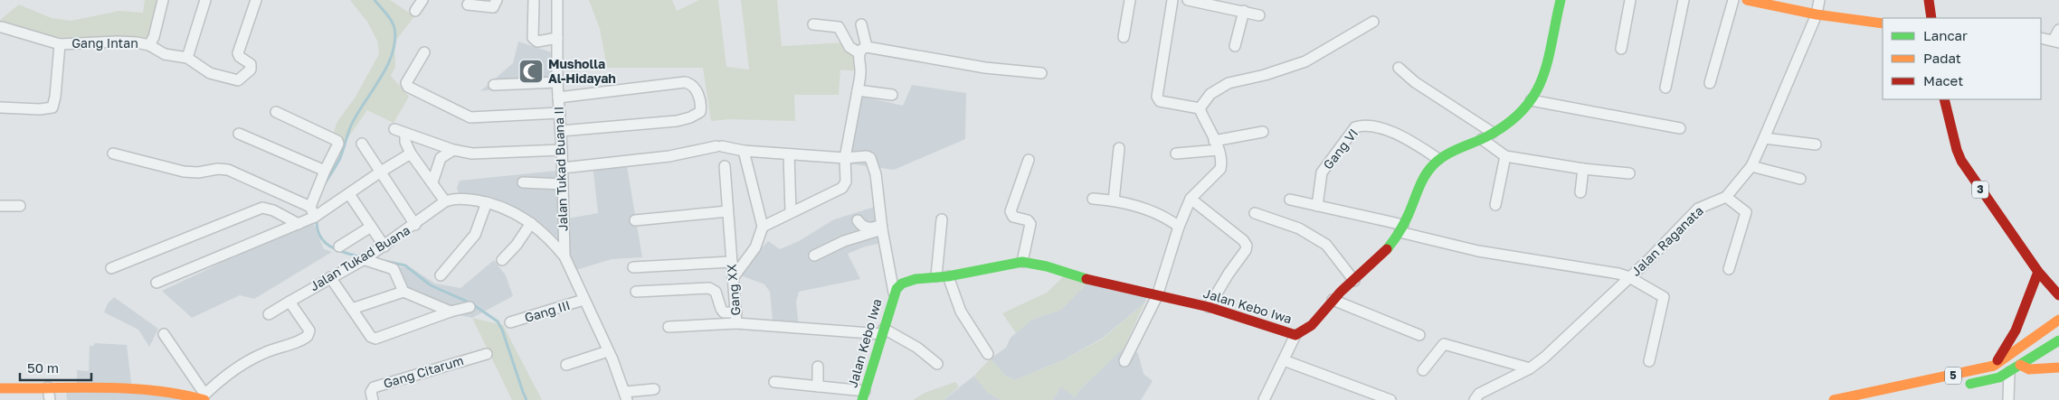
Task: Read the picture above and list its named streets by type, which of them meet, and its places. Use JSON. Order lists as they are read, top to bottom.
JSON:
{
  "streets": {
    "main road": ["3", "Jalan Kebo Iwa", "5"],
    "street": [
      "Gang Intan",
      "Gang VI",
      "Jalan Tukad Buana II",
      "Jalan Raganata",
      "Jalan Tukad Buana",
      "Gang XX",
      "Gang III",
      "Gang Citarum"
    ]
  },
  "crossings": [
    ["Gang VI", "Jalan Kebo Iwa"],
    ["Jalan Tukad Buana II", "Jalan Tukad Buana"],
    ["Jalan Tukad Buana", "Gang III"],
    ["Gang XX", "Jalan Kebo Iwa"]
  ],
  "places": {
    "mosque": ["Musholla Al-Hidayah"]
  },
  "legend": ["Lancar", "Padat", "Macet"],
  "scale_bar": "50 m"
}
